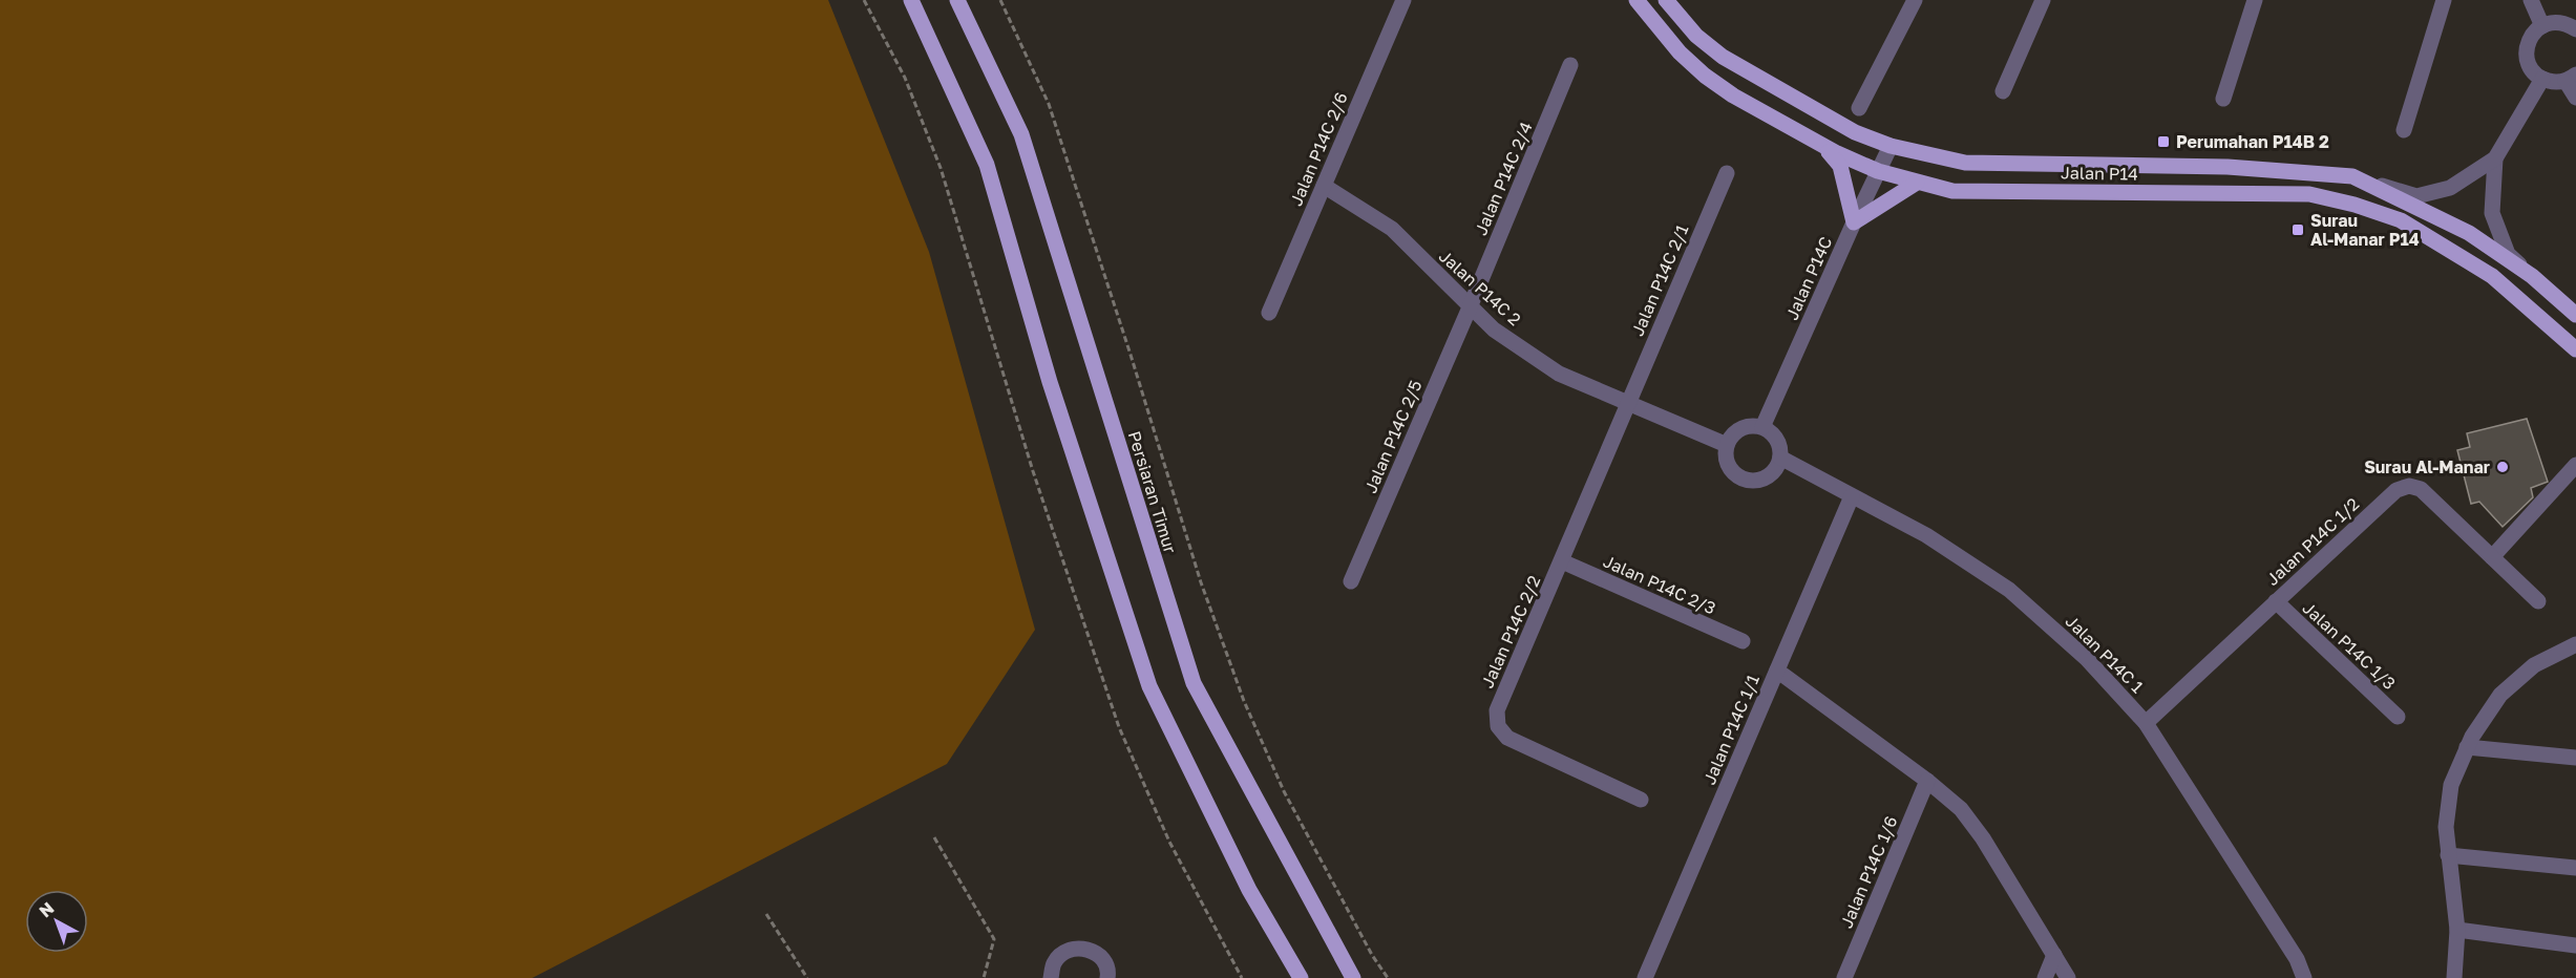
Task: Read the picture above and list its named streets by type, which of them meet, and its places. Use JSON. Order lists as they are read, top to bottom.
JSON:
{
  "streets": {
    "main road": ["Jalan P14", "Persiaran Timur"],
    "street": [
      "Jalan P14C 2/6",
      "Jalan P14C 2/4",
      "Jalan P14C",
      "Jalan P14C 2/1",
      "Jalan P14C 2",
      "Jalan P14C 2/5",
      "Jalan P14C 1/2",
      "Jalan P14C 2/3",
      "Jalan P14C 2/2",
      "Jalan P14C 1/3",
      "Jalan P14C 1",
      "Jalan P14C 1/1",
      "Jalan P14C 1/6"
    ]
  },
  "crossings": [
    ["Jalan P14C 2/6", "Jalan P14C 2"],
    ["Jalan P14", "Jalan P14C"],
    ["Jalan P14C 2/4", "Jalan P14C 2"],
    ["Jalan P14C 2/4", "Jalan P14C 2/5"],
    ["Jalan P14C", "Jalan P14C 2"],
    ["Jalan P14C", "Jalan P14C 1"],
    ["Jalan P14C 2/1", "Jalan P14C 2"],
    ["Jalan P14C 2/1", "Jalan P14C 2/2"],
    ["Jalan P14C 2", "Jalan P14C 2/5"],
    ["Jalan P14C 2", "Jalan P14C 2/2"],
    ["Jalan P14C 2", "Jalan P14C 1"],
    ["Jalan P14C 1/2", "Jalan P14C 1/3"],
    ["Jalan P14C 1/2", "Jalan P14C 1"],
    ["Jalan P14C 2/3", "Jalan P14C 2/2"],
    ["Jalan P14C 1", "Jalan P14C 1/1"]
  ],
  "places": {
    "transit": ["Perumahan P14B 2", "Surau Al-Manar P14"],
    "other": ["Surau Al-Manar"]
  },
  "north": "top left"
}
